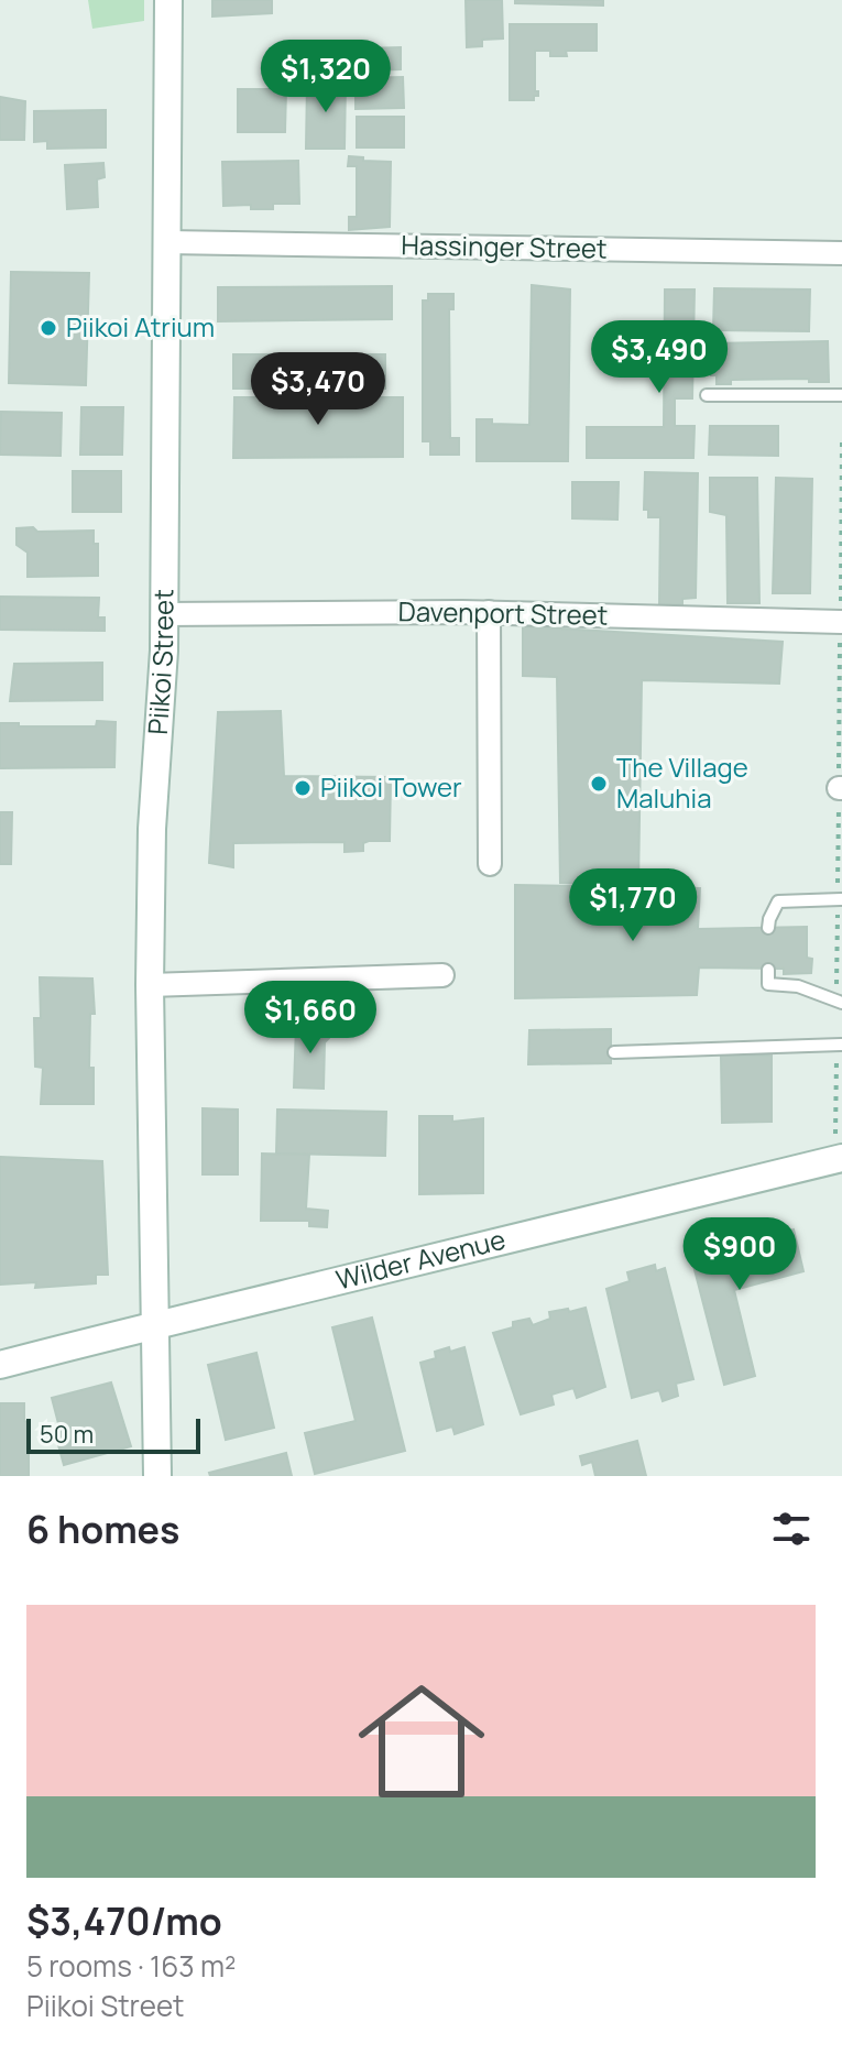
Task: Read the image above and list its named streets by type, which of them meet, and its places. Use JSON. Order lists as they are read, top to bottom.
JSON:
{
  "streets": {
    "main road": ["Piikoi Street", "Wilder Avenue"],
    "street": ["Hassinger Street", "Davenport Street"]
  },
  "crossings": [
    ["Hassinger Street", "Piikoi Street"],
    ["Davenport Street", "Piikoi Street"],
    ["Piikoi Street", "Wilder Avenue"]
  ],
  "places": ["Piikoi Atrium", "The Village Maluhia", "Piikoi Tower"],
  "scale_bar": "50 m",
  "page": {
    "price": [
      "$1,320",
      "$3,490",
      "$3,470",
      "$1,770",
      "$1,660",
      "$900"
    ],
    "scale": "50 m",
    "heading": "6 homes",
    "list": [
      {
        "name": "$3,470/mo",
        "note": "5 rooms · 163 m² · Piikoi Street"
      }
    ]
  }
}
